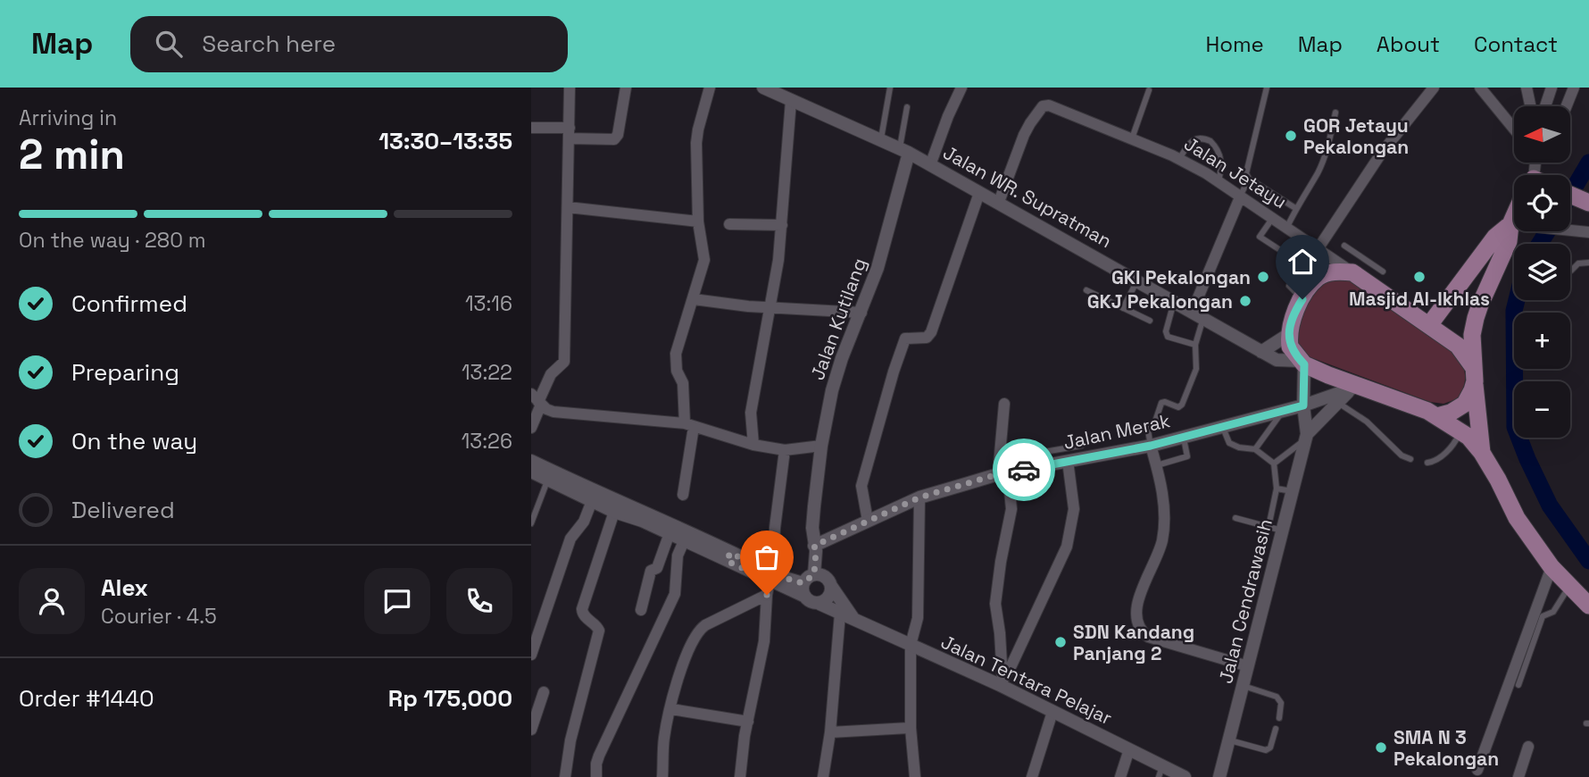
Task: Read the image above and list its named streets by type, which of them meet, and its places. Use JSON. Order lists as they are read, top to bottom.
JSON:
{
  "streets": {
    "main road": ["Jalan Jetayu"],
    "street": [
      "Jalan WR. Supratman",
      "Jalan Kutilang",
      "Jalan Merak",
      "Jalan Cendrawasih",
      "Jalan Tentara Pelajar"
    ]
  },
  "crossings": [
    ["Jalan Jetayu", "Jalan WR. Supratman"],
    ["Jalan WR. Supratman", "Jalan Kutilang"],
    ["Jalan WR. Supratman", "Jalan Cendrawasih"],
    ["Jalan Kutilang", "Jalan Merak"],
    ["Jalan Merak", "Jalan Cendrawasih"]
  ],
  "places": [
    "GOR Jetayu Pekalongan",
    "GKI Pekalongan",
    "Masjid Al-Ikhlas",
    "GKJ Pekalongan",
    "SDN Kandang Panjang 2",
    "SMA N 3 Pekalongan"
  ],
  "north": "left",
  "page": {
    "header": "Map",
    "search": "Search here",
    "nav": [
      "Home",
      "Map",
      "About",
      "Contact"
    ],
    "heading": ["2 min", "Arriving in", "13:30–13:35"],
    "panel": [
      "Alex",
      "Courier · 4.5",
      "Order #1440",
      "Rp 175,000"
    ],
    "map_buttons": ["+", "−"],
    "bar": "On the way · 280 m",
    "list": [
      ["Confirmed", "13:16"],
      ["Preparing", "13:22"],
      ["On the way", "13:26"],
      "Delivered"
    ]
  }
}
